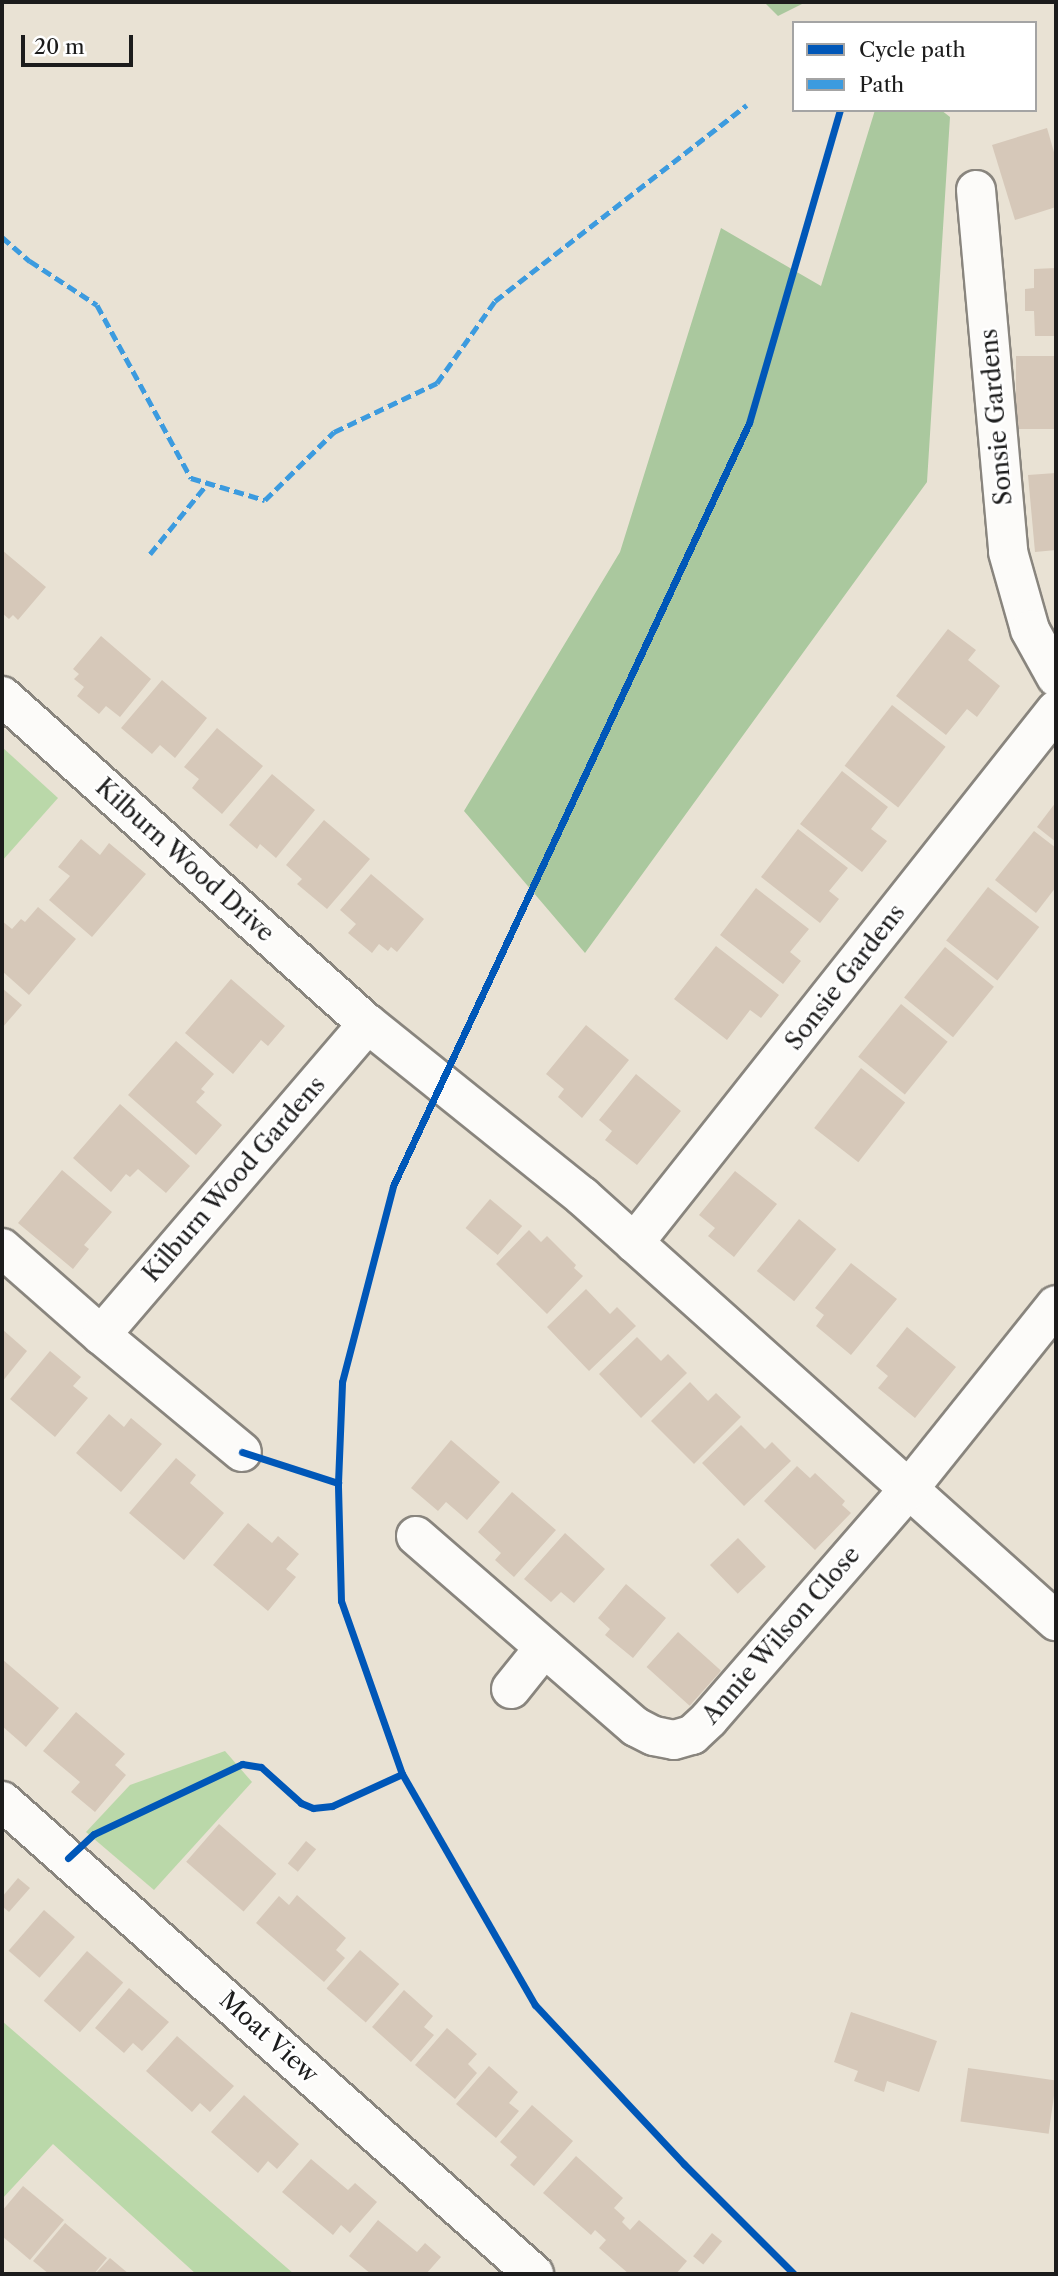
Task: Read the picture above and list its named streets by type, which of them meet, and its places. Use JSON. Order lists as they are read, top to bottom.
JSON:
{
  "streets": {
    "street": [
      "Sonsie Gardens",
      "Kilburn Wood Drive",
      "Kilburn Wood Gardens",
      "Annie Wilson Close",
      "Moat View"
    ]
  },
  "crossings": [
    ["Sonsie Gardens", "Kilburn Wood Drive"],
    ["Kilburn Wood Drive", "Kilburn Wood Gardens"],
    ["Kilburn Wood Drive", "Annie Wilson Close"]
  ],
  "legend": ["Cycle path", "Path"],
  "scale_bar": "20 m"
}
